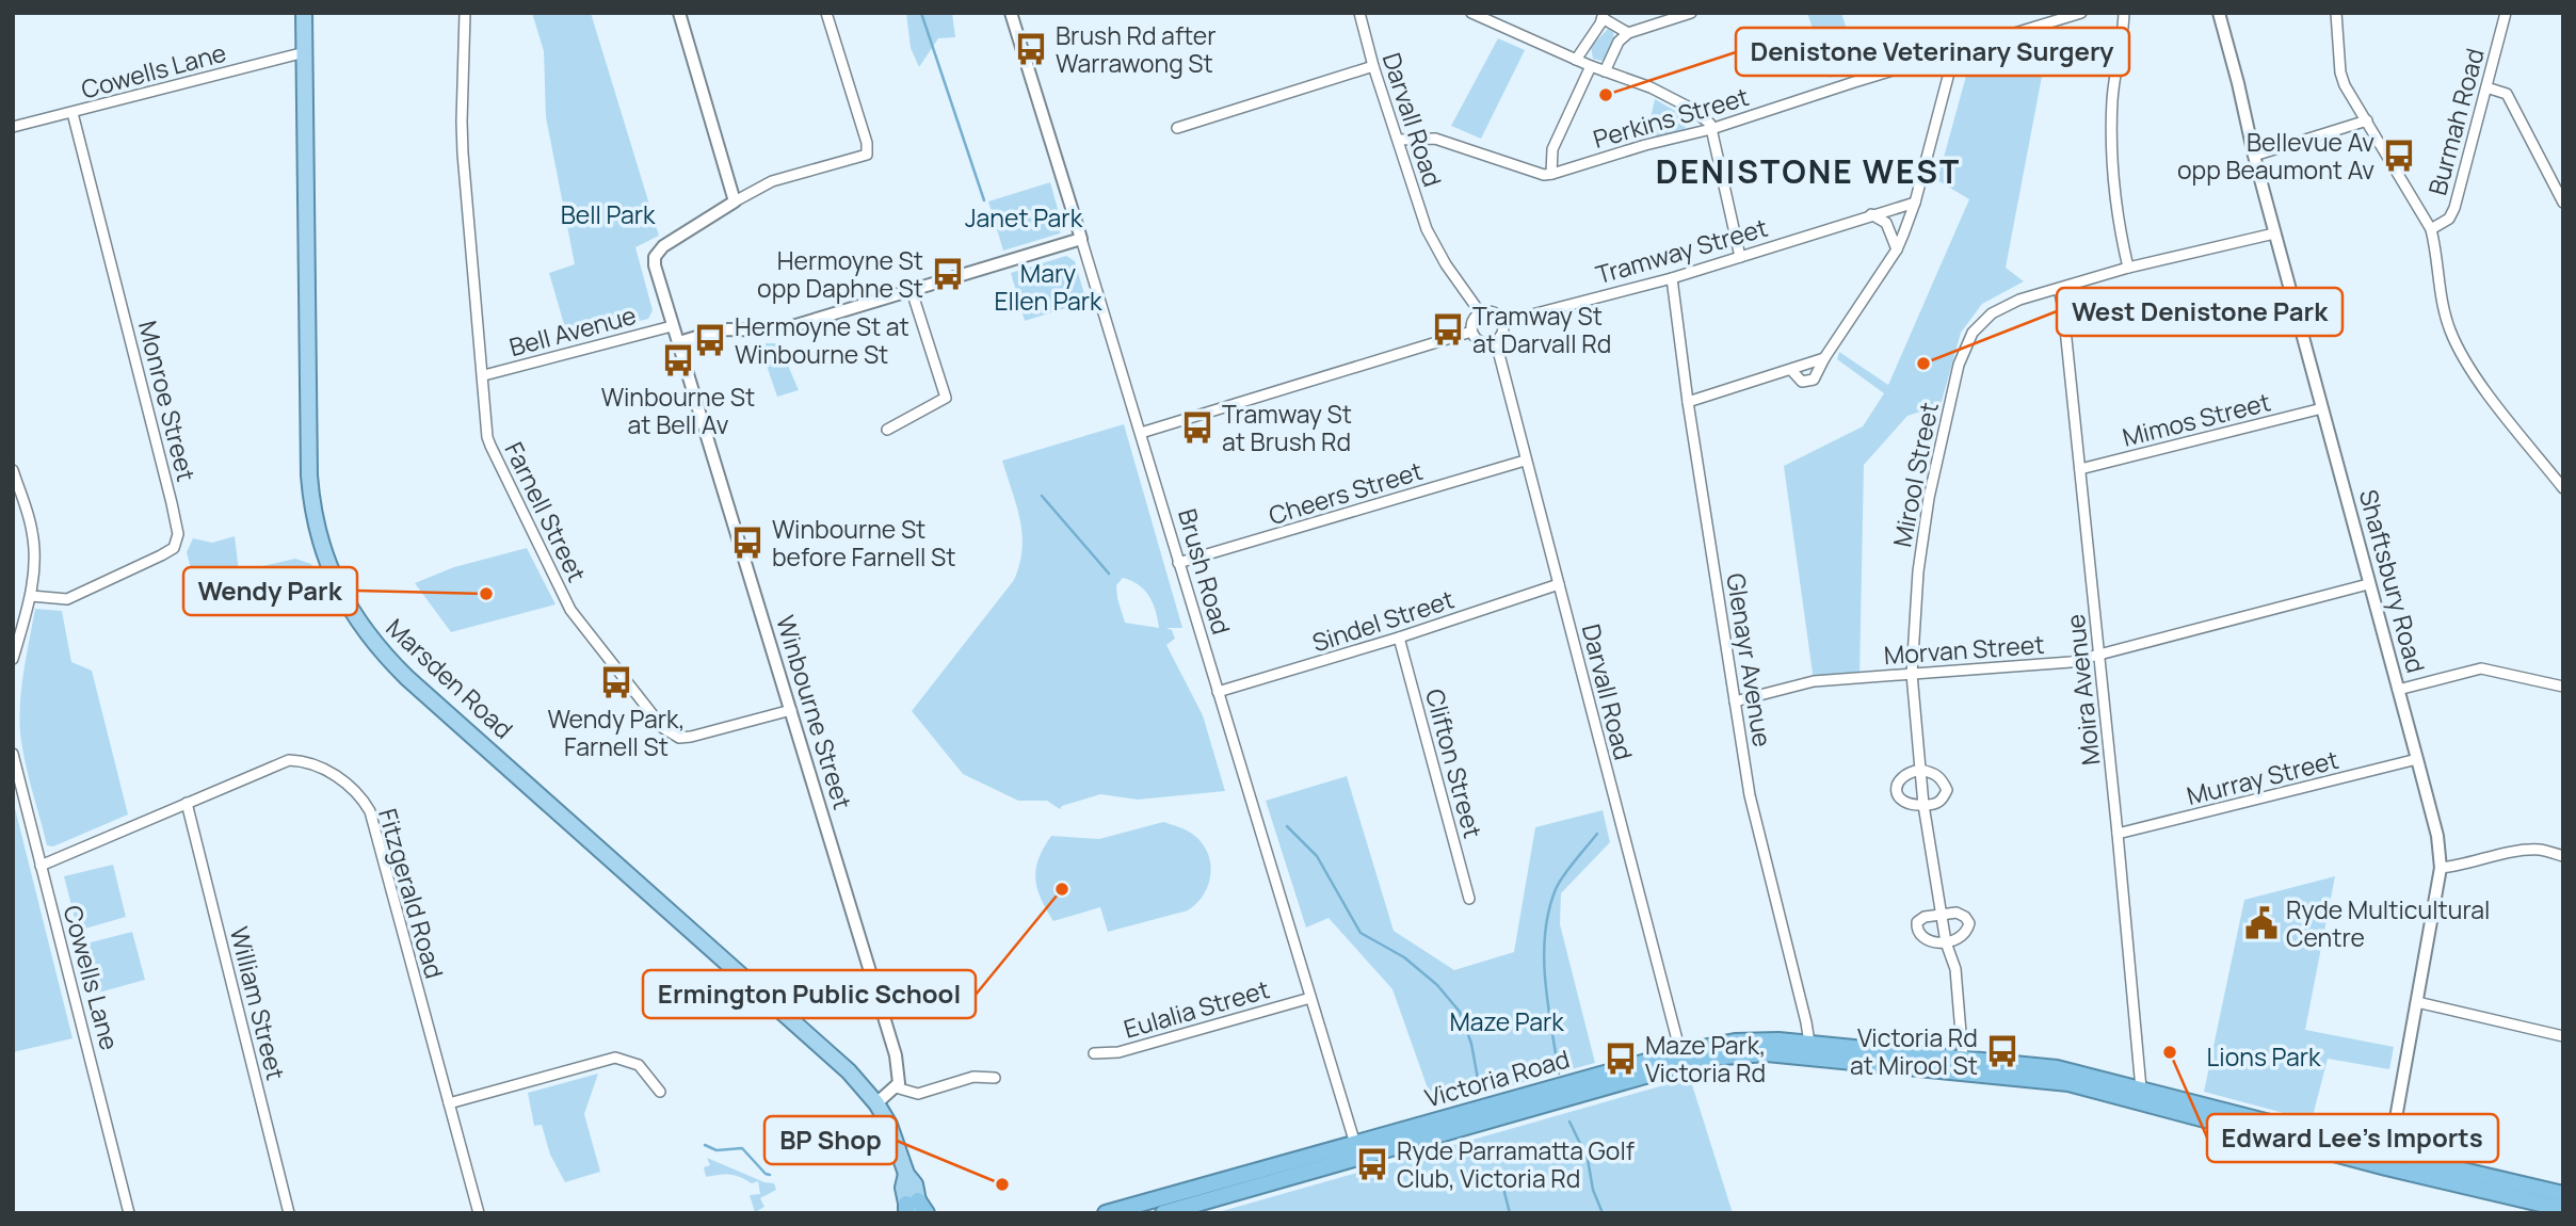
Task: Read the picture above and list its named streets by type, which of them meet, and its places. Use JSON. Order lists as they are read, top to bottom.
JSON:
{
  "streets": {
    "highway": ["Victoria Road"],
    "main road": ["Marsden Road"],
    "street": [
      "Cowells Lane",
      "Perkins Street",
      "Darvall Road",
      "Burmah Road",
      "Tramway Street",
      "Bell Avenue",
      "Monroe Street",
      "Mimos Street",
      "Mirool Street",
      "Cheers Street",
      "Farnell Street",
      "Brush Road",
      "Shaftsbury Road",
      "Sindel Street",
      "Morvan Street",
      "Glenayr Avenue",
      "Moira Avenue",
      "Winbourne Street",
      "Clifton Street",
      "Murray Street",
      "Fitzgerald Road",
      "William Street",
      "Eulalia Street"
    ]
  },
  "crossings": [
    ["Cowells Lane", "Monroe Street"],
    ["Cowells Lane", "Marsden Road"],
    ["Cowells Lane", "Fitzgerald Road"],
    ["Darvall Road", "Tramway Street"],
    ["Darvall Road", "Cheers Street"],
    ["Darvall Road", "Sindel Street"],
    ["Darvall Road", "Victoria Road"],
    ["Tramway Street", "Glenayr Avenue"],
    ["Bell Avenue", "Farnell Street"],
    ["Bell Avenue", "Winbourne Street"],
    ["Mimos Street", "Shaftsbury Road"],
    ["Mimos Street", "Moira Avenue"],
    ["Mirool Street", "Shaftsbury Road"],
    ["Mirool Street", "Morvan Street"],
    ["Mirool Street", "Moira Avenue"],
    ["Mirool Street", "Victoria Road"],
    ["Cheers Street", "Brush Road"],
    ["Farnell Street", "Winbourne Street"],
    ["Brush Road", "Sindel Street"],
    ["Brush Road", "Eulalia Street"],
    ["Brush Road", "Victoria Road"],
    ["Shaftsbury Road", "Morvan Street"],
    ["Shaftsbury Road", "Murray Street"],
    ["Shaftsbury Road", "Victoria Road"],
    ["Sindel Street", "Clifton Street"],
    ["Morvan Street", "Glenayr Avenue"],
    ["Morvan Street", "Moira Avenue"],
    ["Glenayr Avenue", "Victoria Road"],
    ["Moira Avenue", "Murray Street"],
    ["Moira Avenue", "Victoria Road"],
    ["Fitzgerald Road", "William Street"]
  ],
  "districts": ["DENISTONE WEST"],
  "parks": [
    "Bell Park",
    "Janet Park",
    "Mary Ellen Park",
    "Maze Park",
    "Lions Park"
  ],
  "places": {
    "bus stop": [
      "Brush Rd after Warrawong St",
      "Bellevue Av opp Beaumont Av",
      "Hermoyne St opp Daphne St",
      "Tramway St at Darvall Rd",
      "Hermoyne St at Winbourne St",
      "Winbourne St at Bell Av",
      "Tramway St at Brush Rd",
      "Winbourne St before Farnell St",
      "Wendy Park, Farnell St",
      "Victoria Rd at Mirool St",
      "Maze Park, Victoria Rd",
      "Ryde Parramatta Golf Club, Victoria Rd"
    ],
    "other": [
      "Denistone Veterinary Surgery",
      "West Denistone Park",
      "Wendy Park",
      "Ermington Public School",
      "Edward Lee's Imports",
      "BP Shop"
    ],
    "public building": ["Ryde Multicultural Centre"]
  }
}
